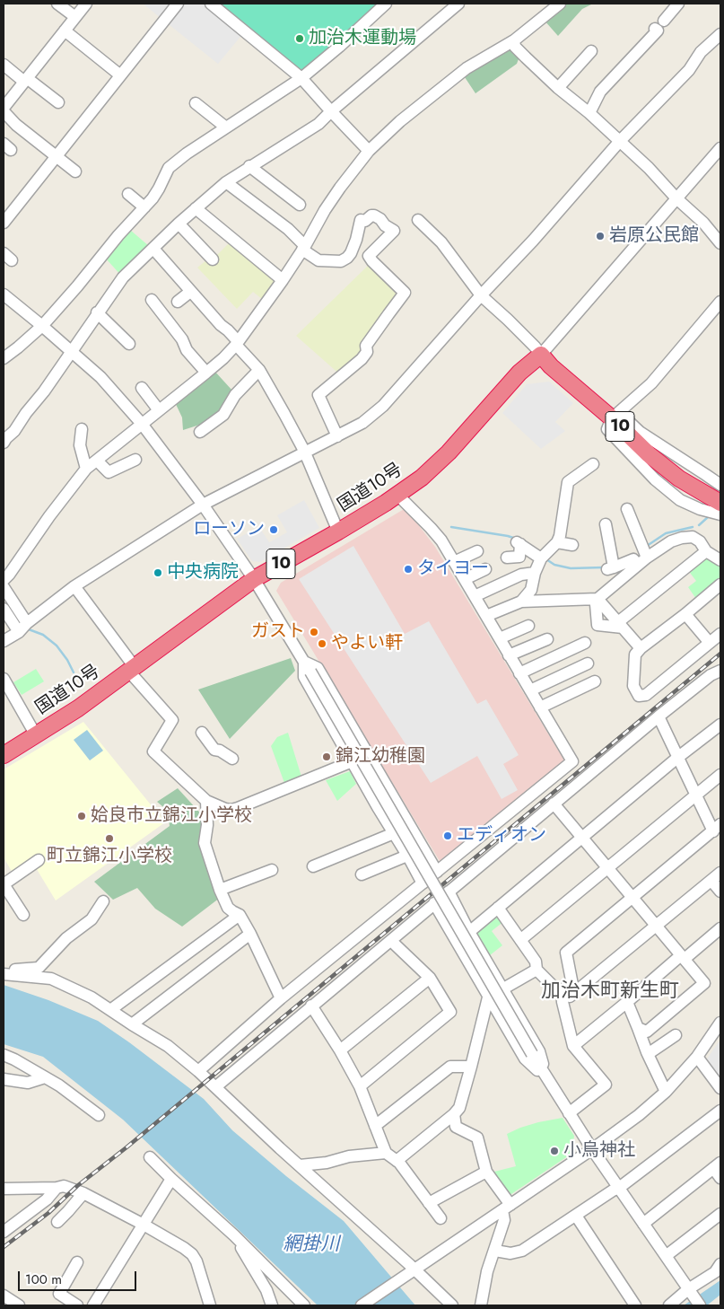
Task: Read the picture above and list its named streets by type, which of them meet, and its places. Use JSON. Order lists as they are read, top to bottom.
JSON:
{
  "streets": {
    "highway": ["10", "国道10号"]
  },
  "crossings": [
    ["10", "国道10号"]
  ],
  "districts": ["加治木町新生町"],
  "water": ["網掛川"],
  "places": [
    "加治木運動場",
    "岩原公民館",
    "ローソン",
    "タイヨー",
    "中央病院",
    "ガスト",
    "やよい軒",
    "錦江幼稚園",
    "姶良市立錦江小学校",
    "エディオン",
    "町立錦江小学校",
    "小烏神社"
  ],
  "scale_bar": "100 m"
}
